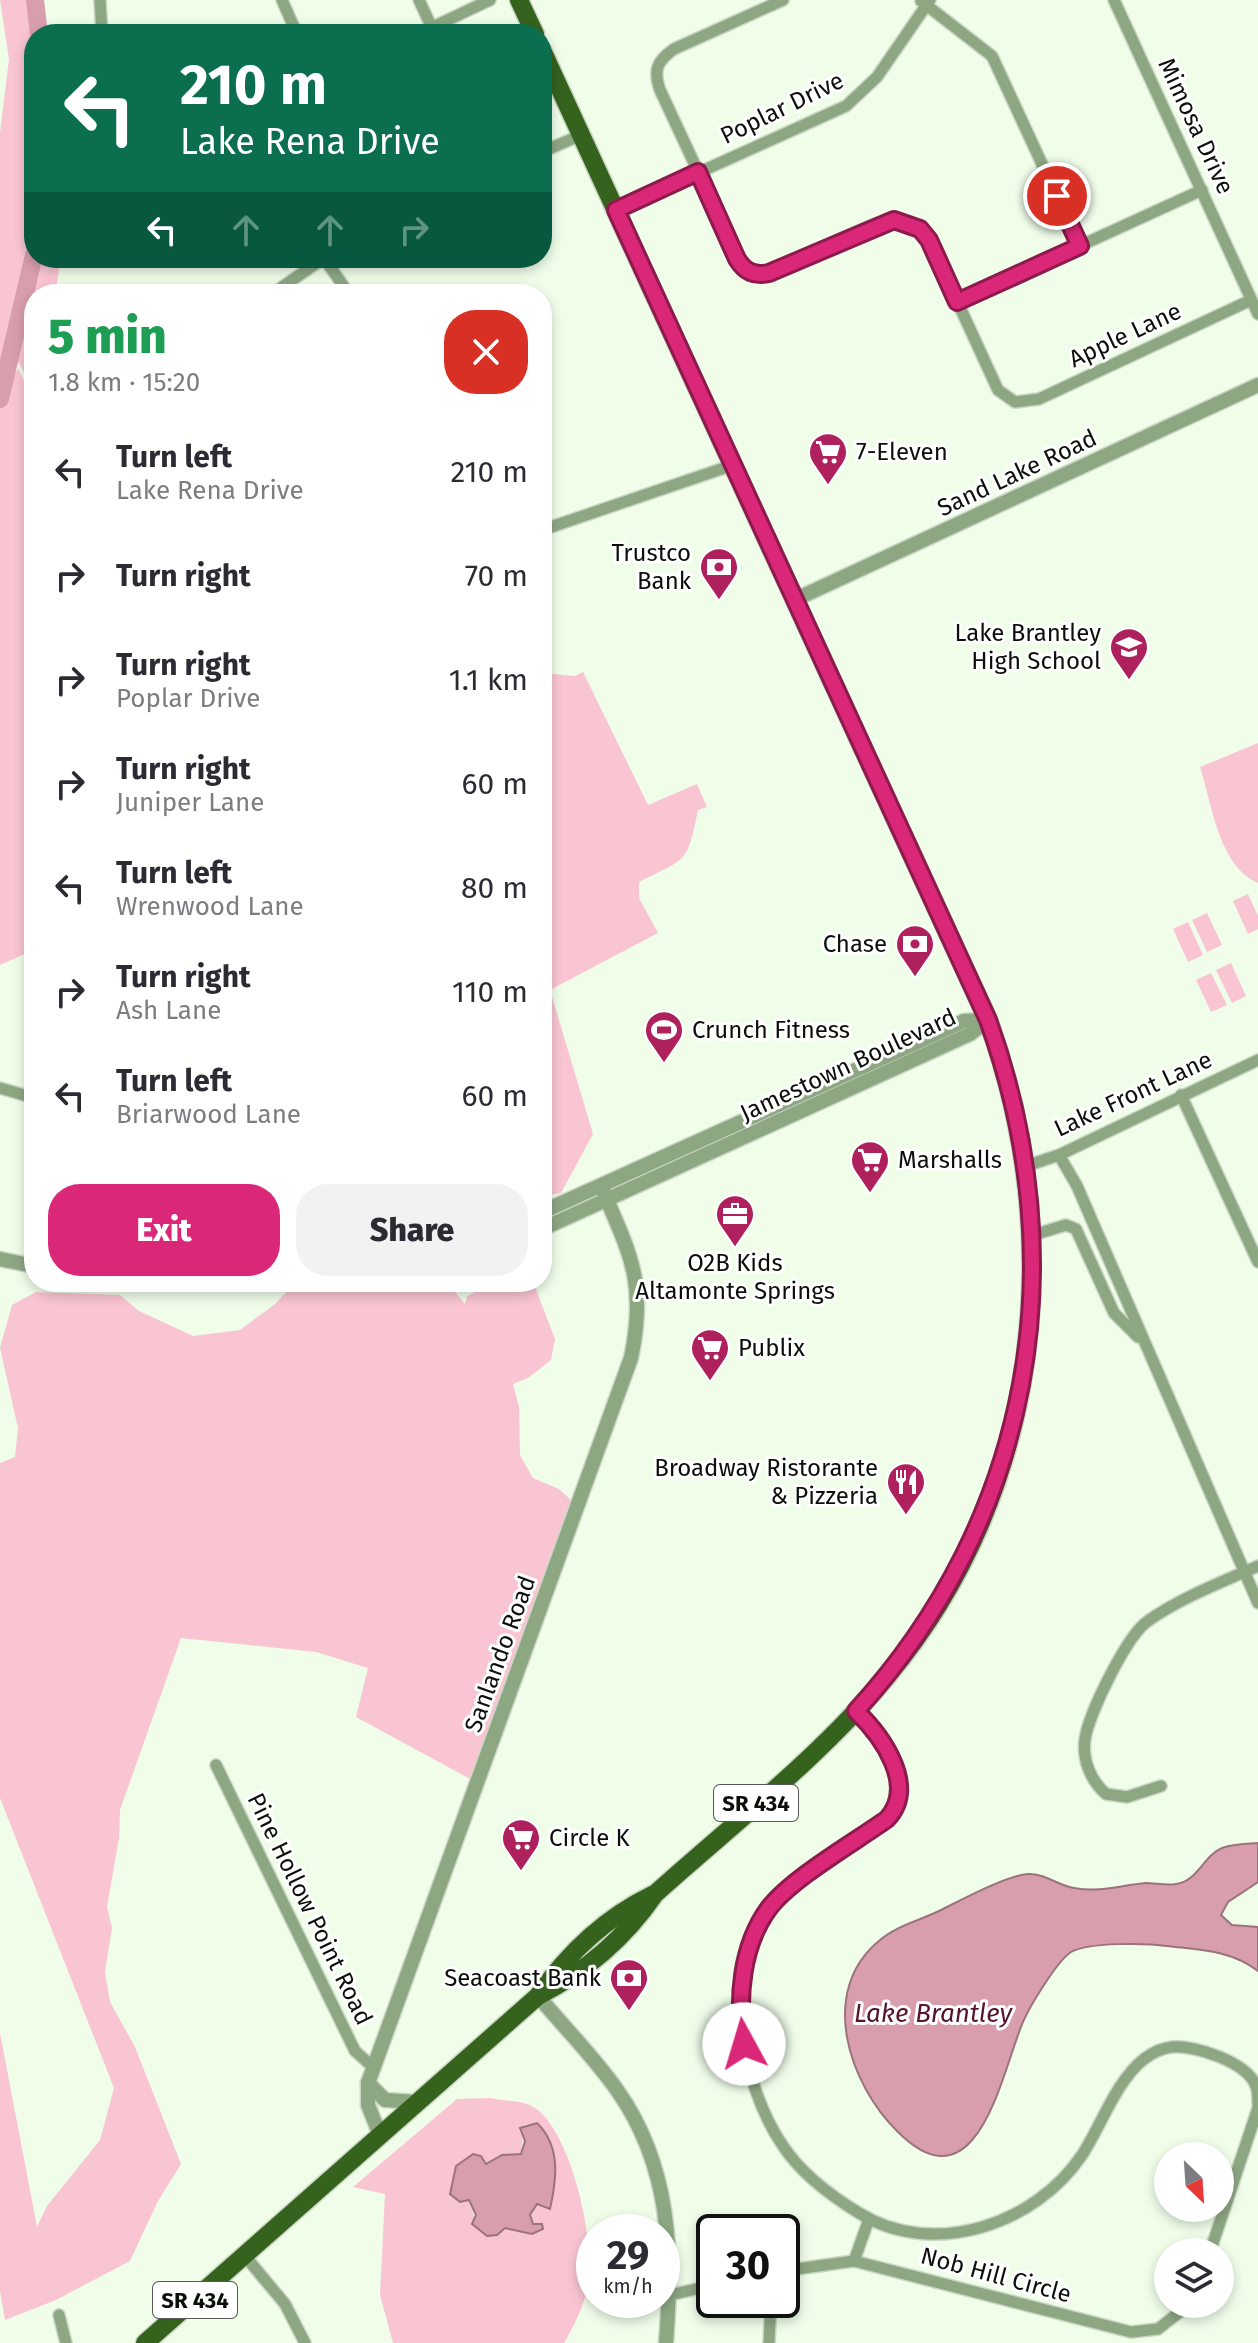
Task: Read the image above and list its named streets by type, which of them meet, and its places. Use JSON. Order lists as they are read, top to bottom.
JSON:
{
  "streets": {
    "main road": ["SR 434"],
    "street": [
      "Poplar Drive",
      "Mimosa Drive",
      "Apple Lane",
      "Sand Lake Road",
      "Jamestown Boulevard",
      "Lake Front Lane",
      "Sanlando Road",
      "Pine Hollow Point Road",
      "Nob Hill Circle"
    ]
  },
  "crossings": [
    ["Poplar Drive", "SR 434"],
    ["Mimosa Drive", "Apple Lane"],
    ["Sand Lake Road", "SR 434"],
    ["Jamestown Boulevard", "Sanlando Road"],
    ["Jamestown Boulevard", "SR 434"],
    ["Lake Front Lane", "SR 434"],
    ["Sanlando Road", "SR 434"],
    ["Sanlando Road", "Pine Hollow Point Road"]
  ],
  "water": ["Lake Brantley"],
  "places": {
    "supermarket": [
      "7-Eleven",
      "Marshalls",
      "Publix",
      "Circle K"
    ],
    "bank": ["Trustco Bank", "Chase", "Seacoast Bank"],
    "school or university": ["Lake Brantley High School"],
    "sports": ["Crunch Fitness"],
    "office": ["O2B Kids Altamonte Springs"],
    "restaurant": ["Broadway Ristorante & Pizzeria"]
  },
  "north": "bottom right",
  "page": {
    "turn": ["210 m", "Lake Rena Drive"],
    "heading": ["5 min", "1.8 km · 15:20"],
    "list": [
      {
        "name": "Turn left",
        "note": "Lake Rena Drive",
        "value": "210 m"
      },
      {
        "name": "Turn right",
        "value": "70 m"
      },
      {
        "name": "Turn right",
        "note": "Poplar Drive",
        "value": "1.1 km"
      },
      {
        "name": "Turn right",
        "note": "Juniper Lane",
        "value": "60 m"
      },
      {
        "name": "Turn left",
        "note": "Wrenwood Lane",
        "value": "80 m"
      },
      {
        "name": "Turn right",
        "note": "Ash Lane",
        "value": "110 m"
      },
      {
        "name": "Turn left",
        "note": "Briarwood Lane",
        "value": "60 m"
      }
    ],
    "buttons": ["Exit", "Share"],
    "speed": "29 km/h",
    "limit": "30"
  }
}
